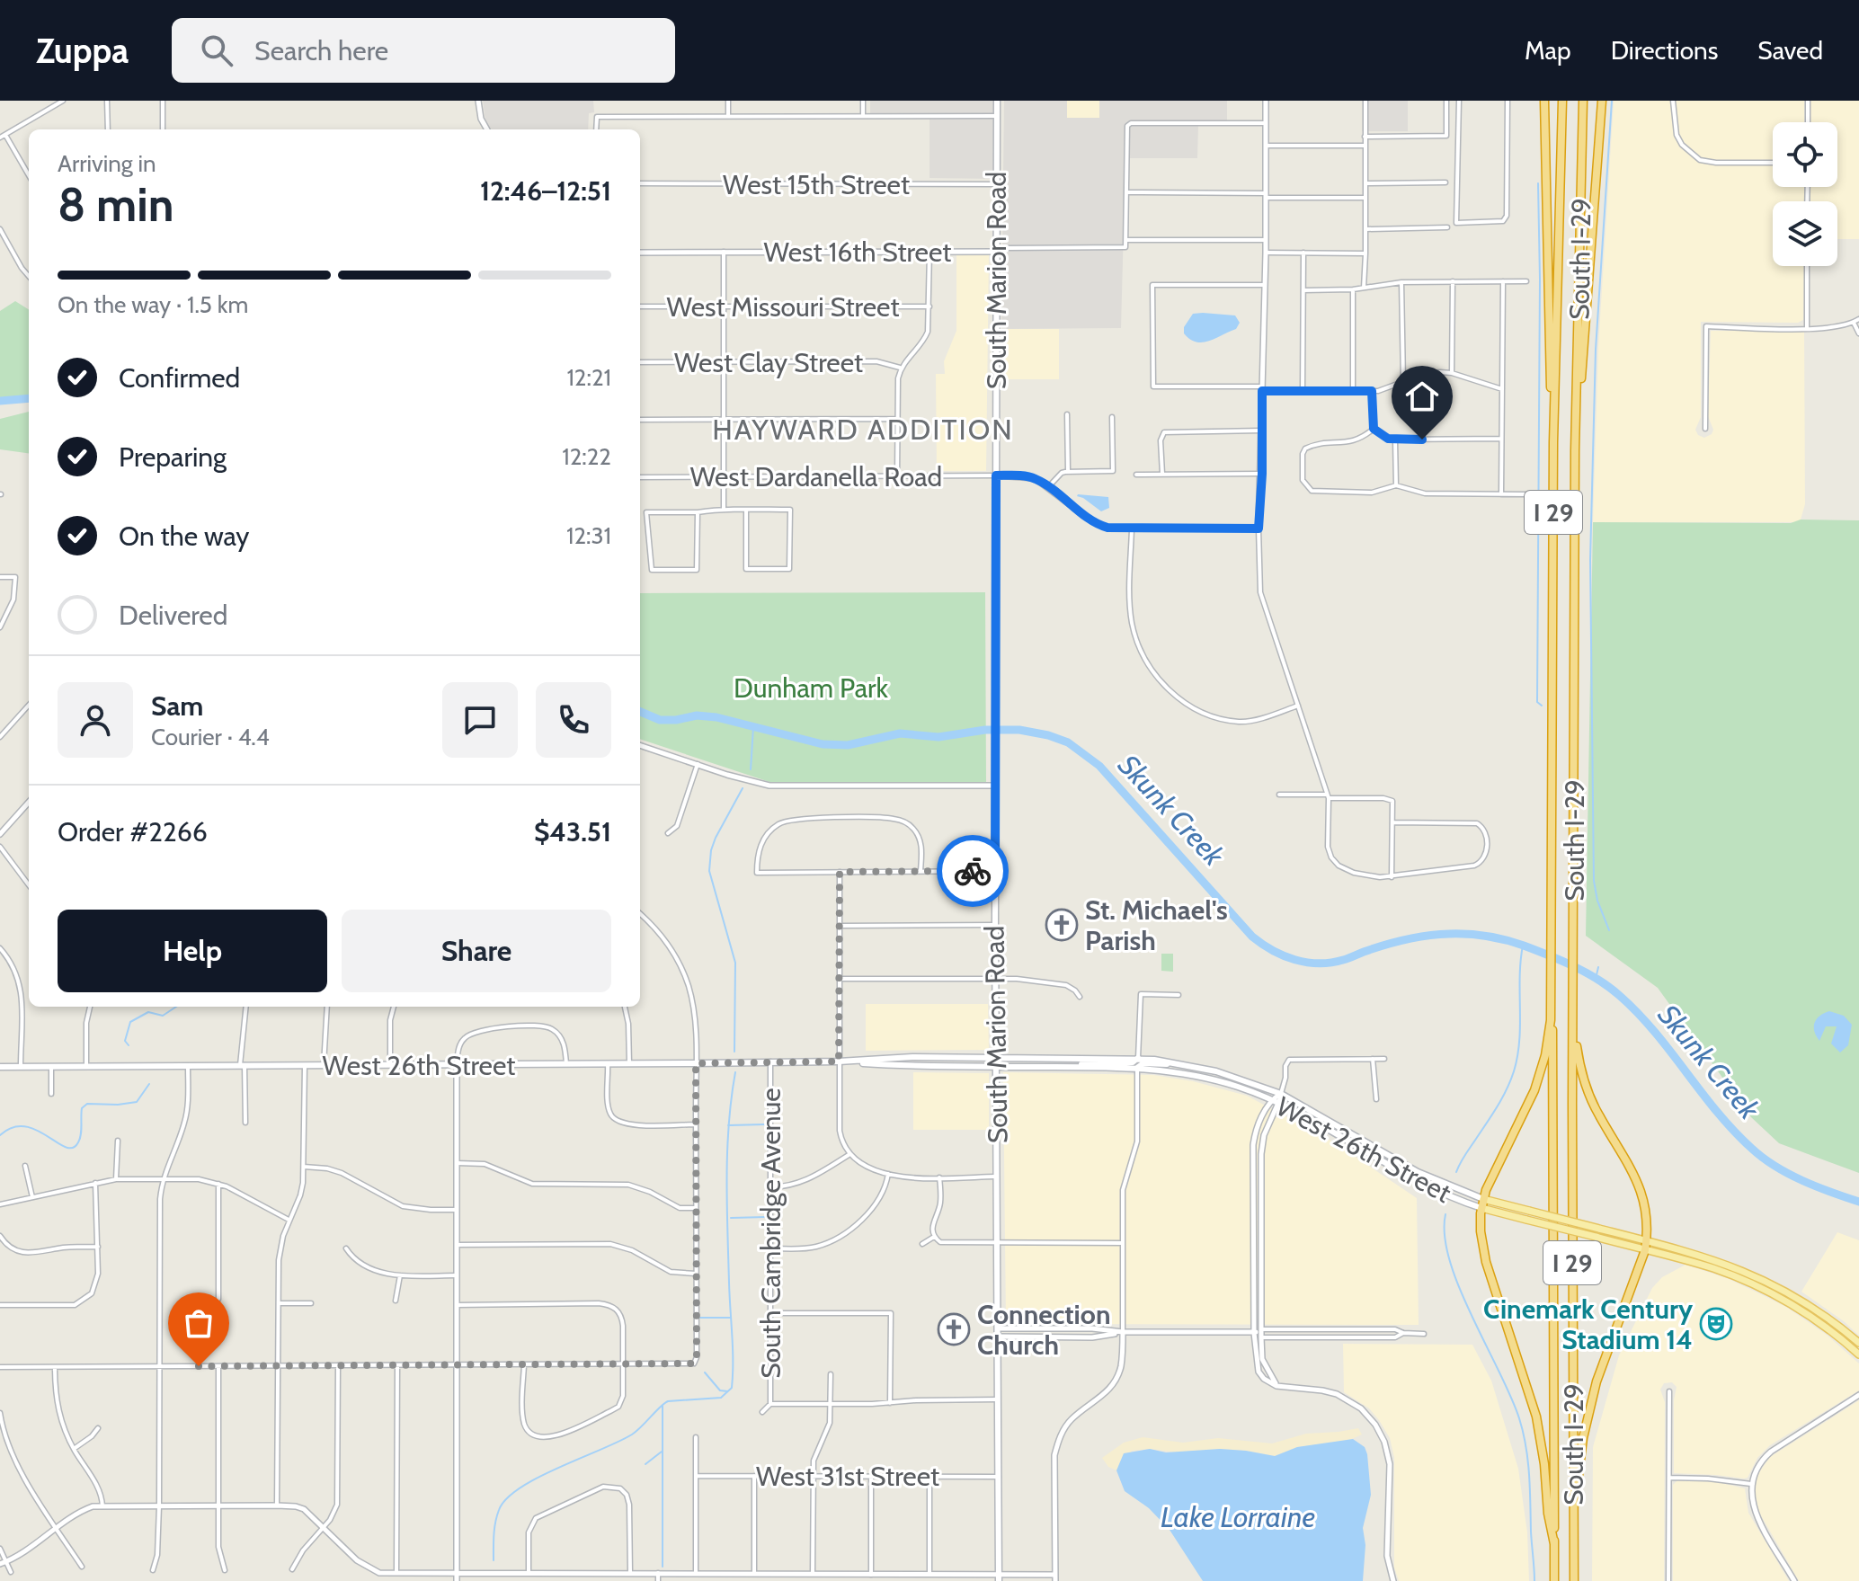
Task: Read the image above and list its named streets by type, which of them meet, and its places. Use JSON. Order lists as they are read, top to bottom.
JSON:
{
  "streets": {
    "highway": ["South I-29", "I 29"],
    "main road": ["South Marion Road", "West 26th Street"],
    "street": [
      "West 15th Street",
      "West 16th Street",
      "West Missouri Street",
      "West Clay Street",
      "West Dardanella Road",
      "South Cambridge Avenue",
      "West 31st Street"
    ]
  },
  "crossings": [
    ["West 15th Street", "South Marion Road"],
    ["West 16th Street", "South Marion Road"],
    ["South Marion Road", "West Dardanella Road"],
    ["South Marion Road", "West 26th Street"],
    ["South Marion Road", "West 31st Street"],
    ["West 26th Street", "South Cambridge Avenue"]
  ],
  "districts": ["HAYWARD ADDITION"],
  "water": ["Skunk Creek", "Lake Lorraine"],
  "parks": ["Dunham Park"],
  "places": {
    "church": ["St. Michael's Parish", "Connection Church"],
    "theatre": ["Cinemark Century Stadium 14"]
  },
  "page": {
    "header": "Zuppa",
    "search": "Search here",
    "nav": ["Map", "Directions", "Saved"],
    "heading": ["8 min", "Arriving in", "12:46–12:51"],
    "panel": [
      "Sam",
      "Courier · 4.4",
      "Order #2266",
      "$43.51"
    ],
    "bar": "On the way · 1.5 km",
    "list": [
      ["Confirmed", "12:21"],
      ["Preparing", "12:22"],
      ["On the way", "12:31"],
      "Delivered"
    ],
    "buttons": ["Help", "Share"]
  }
}
